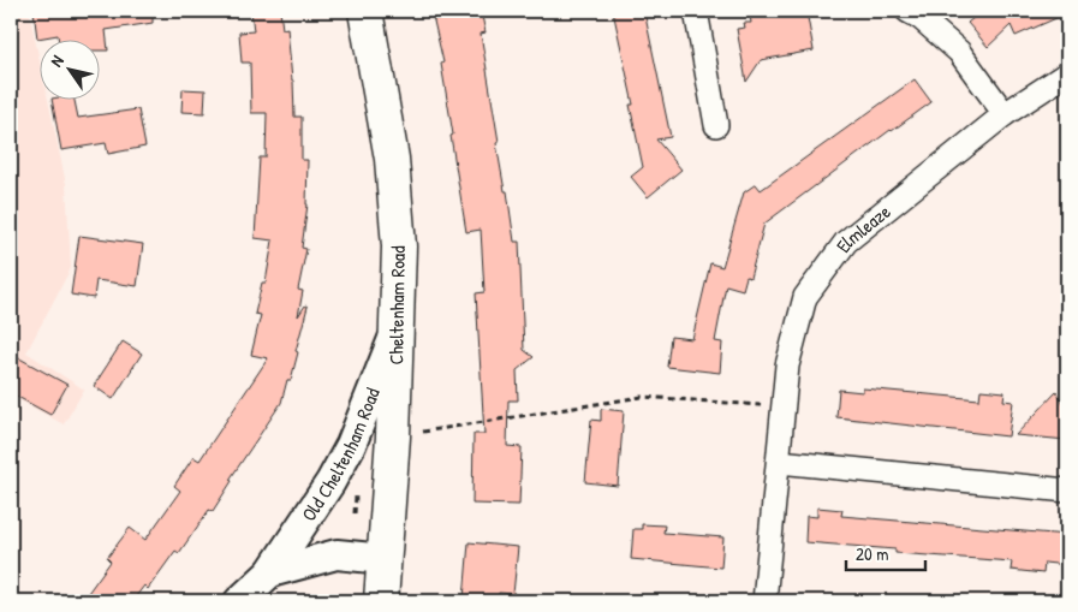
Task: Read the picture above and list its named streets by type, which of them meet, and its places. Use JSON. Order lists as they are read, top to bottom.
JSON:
{
  "streets": {
    "main road": ["Cheltenham Road"],
    "street": ["Elmleaze", "Old Cheltenham Road"]
  },
  "crossings": [
    ["Cheltenham Road", "Old Cheltenham Road"]
  ],
  "scale_bar": "20 m",
  "north": "top left"
}
